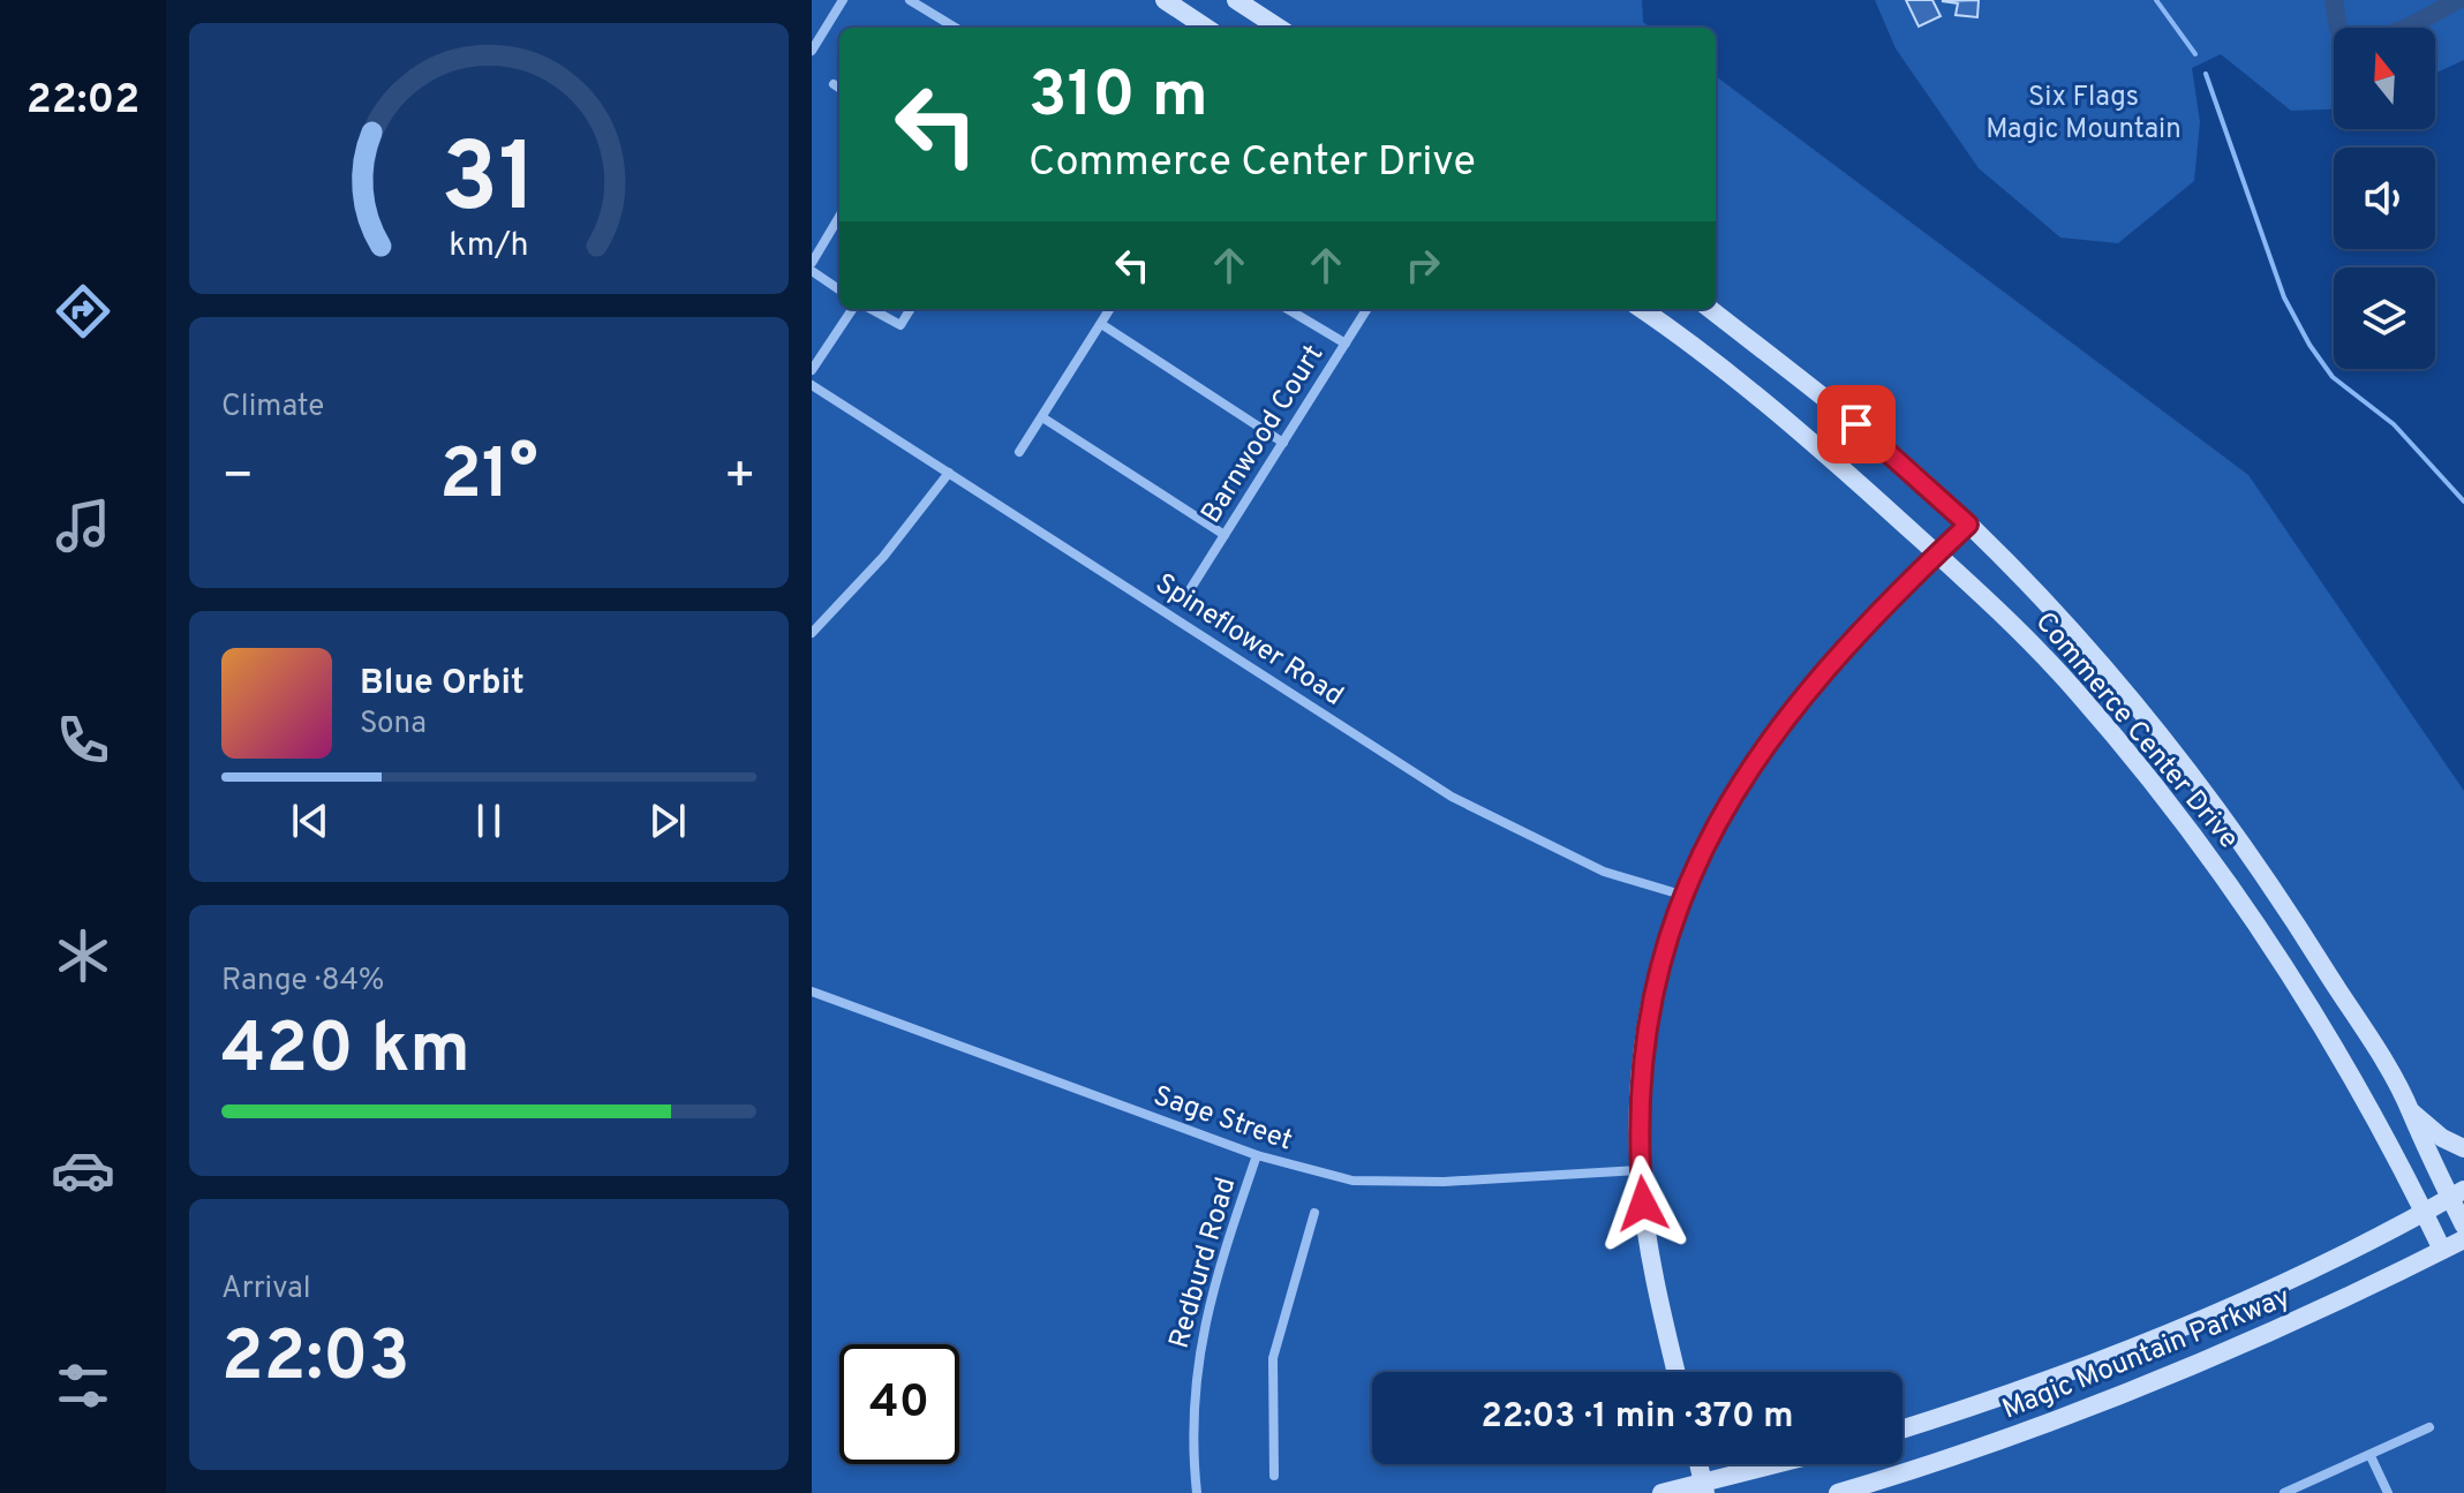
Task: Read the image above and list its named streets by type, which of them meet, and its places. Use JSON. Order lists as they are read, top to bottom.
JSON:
{
  "streets": {
    "main road": ["Commerce Center Drive", "Magic Mountain Parkway"],
    "street": [
      "Barnwood Court",
      "Spineflower Road",
      "Sage Street",
      "Redburd Road"
    ]
  },
  "crossings": [
    ["Commerce Center Drive", "Magic Mountain Parkway"],
    ["Sage Street", "Redburd Road"]
  ],
  "parks": ["Six Flags Magic Mountain"],
  "north": "top",
  "page": {
    "tabs": "22:02",
    "turn": ["310 m", "Commerce Center Drive"],
    "tile": [
      "Climate",
      ["Range · 84%", "420 km"],
      ["Arrival", "22:03"]
    ],
    "heat": ["−", "21°", "+"],
    "song": ["Blue Orbit", "Sona"],
    "limit": "40",
    "trip": "22:03 · 1 min · 370 m",
    "gauge": ["31", "km/h"]
  }
}
